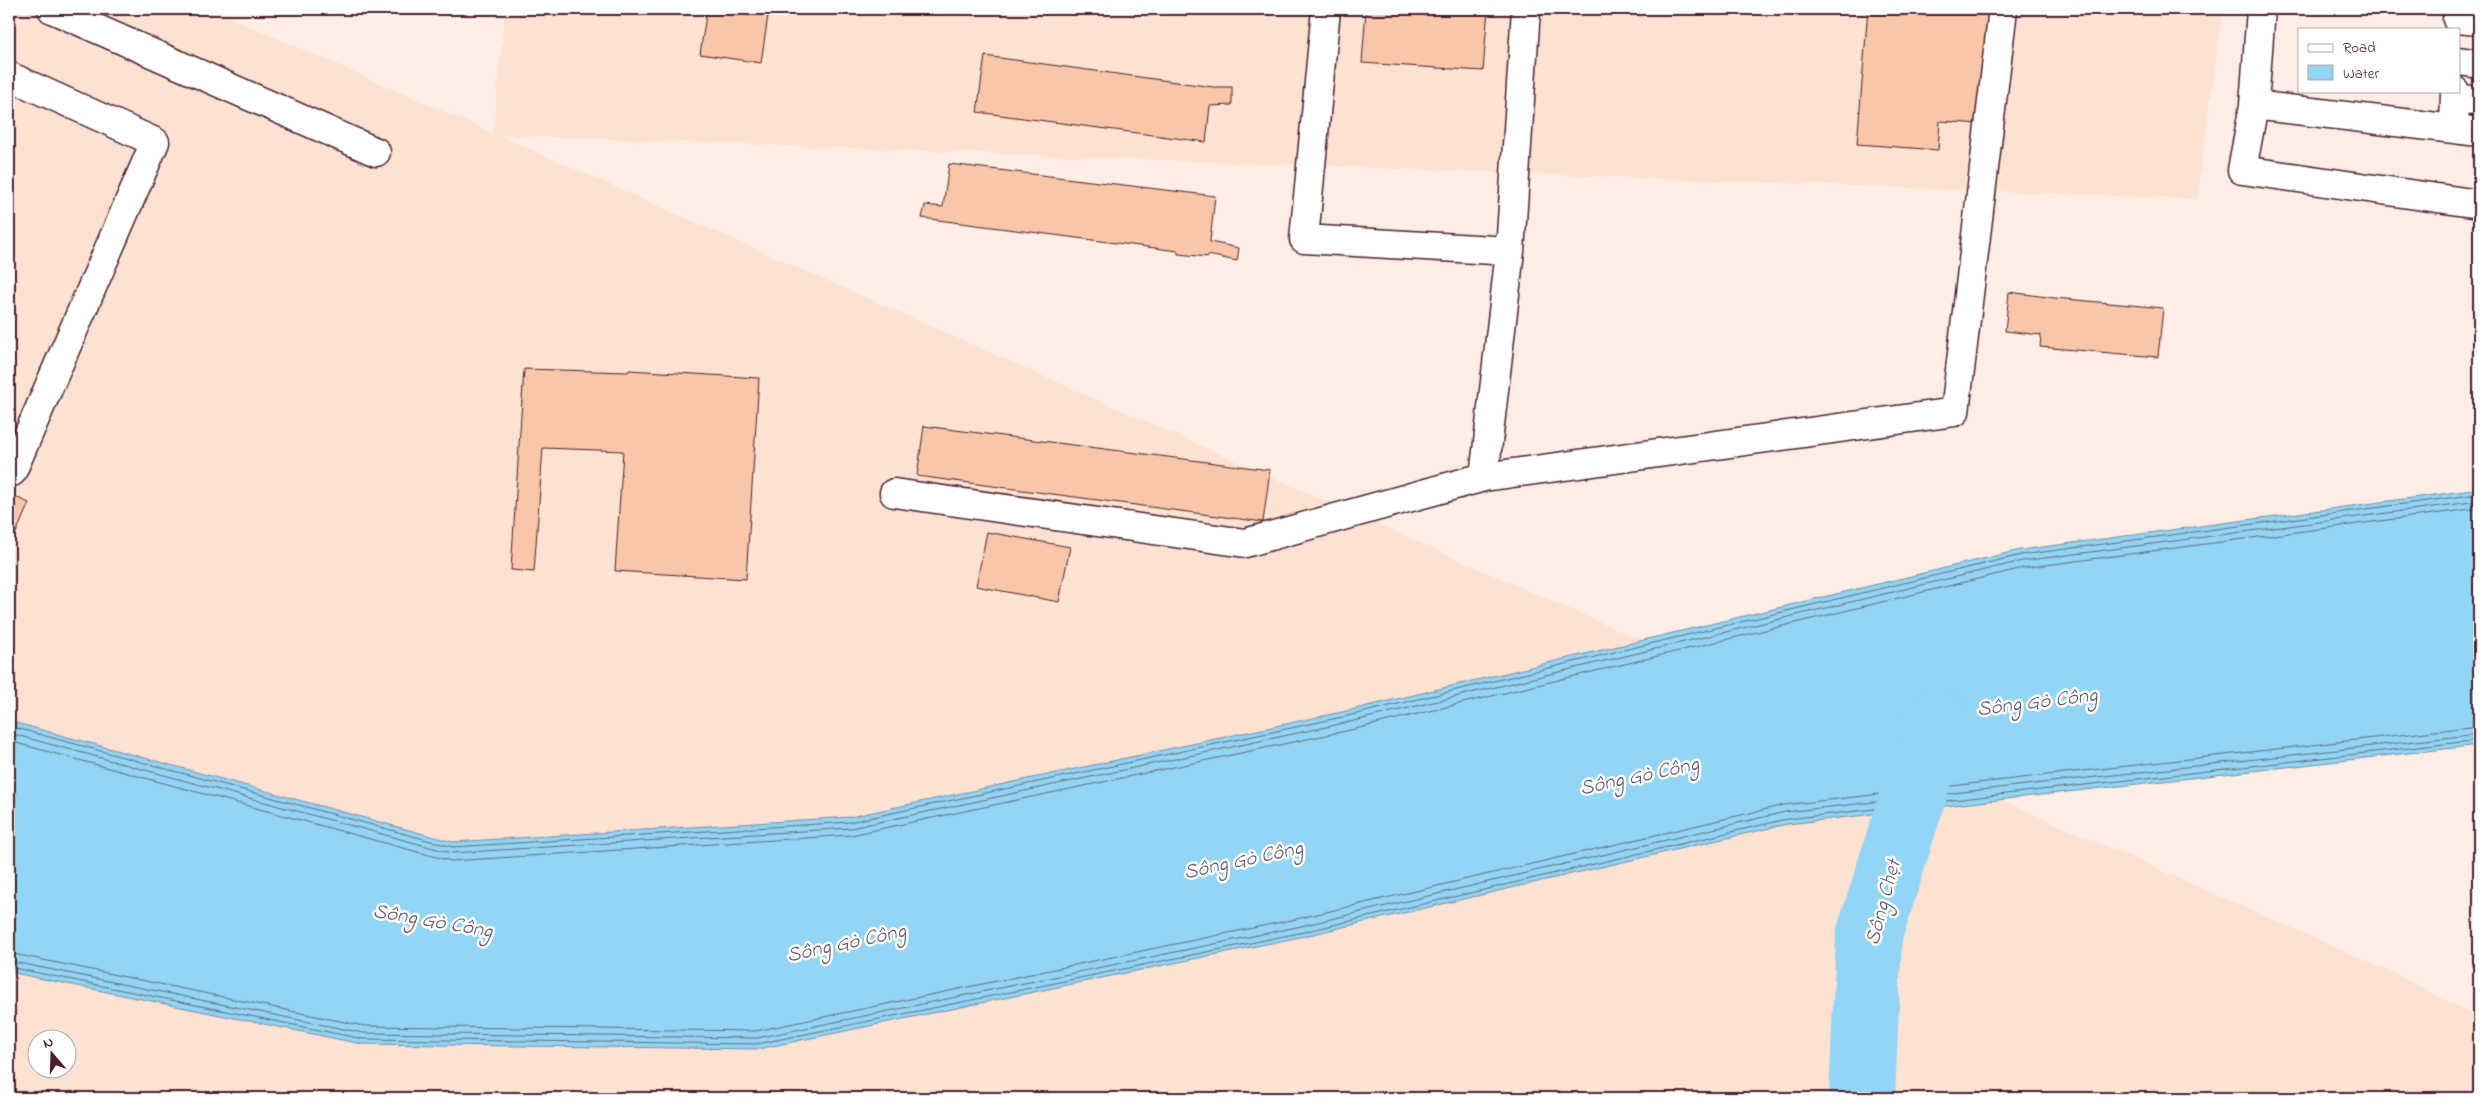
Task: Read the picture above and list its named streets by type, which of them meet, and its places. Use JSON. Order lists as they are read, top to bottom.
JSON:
{
  "water": ["Sông Gò Công", "Sông Chẹt"],
  "legend": ["Road", "Water"],
  "north": "top"
}
